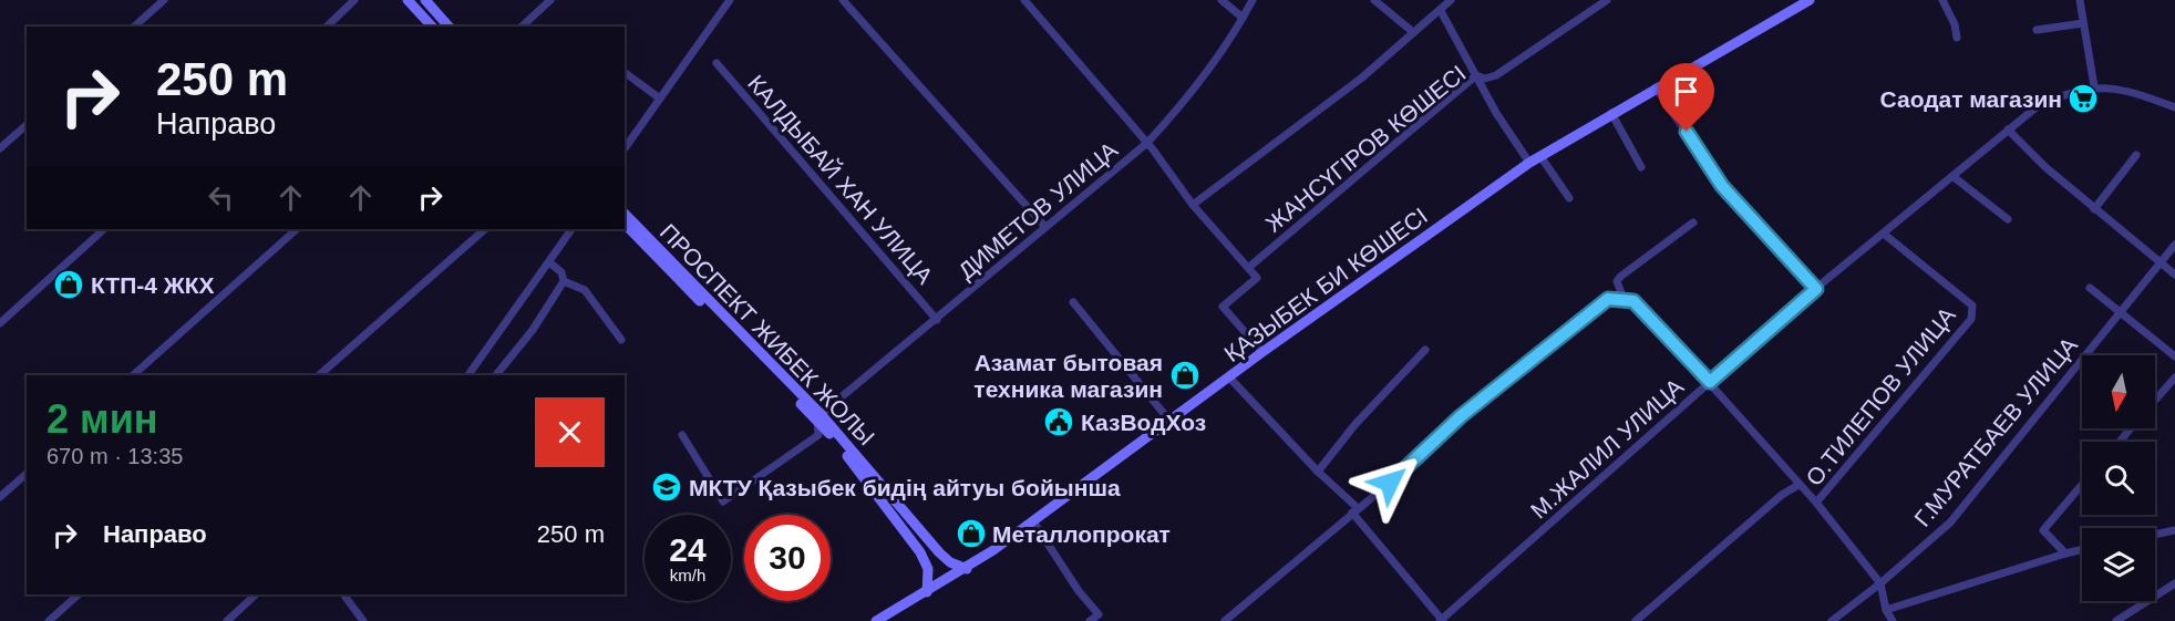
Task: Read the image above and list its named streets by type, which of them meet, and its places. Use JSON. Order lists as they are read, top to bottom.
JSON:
{
  "streets": {
    "main road": ["ҚАЗЫБЕК БИ КӨШЕСІ", "ПРОСПЕКТ ЖИБЕК ЖОЛЫ"],
    "street": [
      "ЖАНСҮГІРОВ КӨШЕСІ",
      "КАЛДЫБАЙ ХАН УЛИЦА",
      "ДИМЕТОВ УЛИЦА",
      "О.ТИЛЕПОВ УЛИЦА",
      "Г.МУРАТБАЕВ УЛИЦА",
      "М.ЖАЛИЛ УЛИЦА"
    ]
  },
  "crossings": [
    ["КАЛДЫБАЙ ХАН УЛИЦА", "ДИМЕТОВ УЛИЦА"],
    ["ДИМЕТОВ УЛИЦА", "ПРОСПЕКТ ЖИБЕК ЖОЛЫ"],
    ["ҚАЗЫБЕК БИ КӨШЕСІ", "ПРОСПЕКТ ЖИБЕК ЖОЛЫ"],
    ["О.ТИЛЕПОВ УЛИЦА", "М.ЖАЛИЛ УЛИЦА"]
  ],
  "places": {
    "supermarket": ["Саодат магазин"],
    "shop": ["КТП-4 ЖКХ", "Азамат бытовая техника магазин", "Металлопрокат"],
    "public building": ["КазВодХоз"],
    "school or university": ["МКТУ Қазыбек бидің айтуы бойынша"]
  },
  "north": "bottom",
  "page": {
    "turn": ["250 m", "Направо"],
    "heading": ["2 мин", "670 m · 13:35"],
    "list": [
      {
        "name": "Направо",
        "value": "250 m"
      }
    ],
    "speed": "24 km/h",
    "limit": "30"
  }
}
